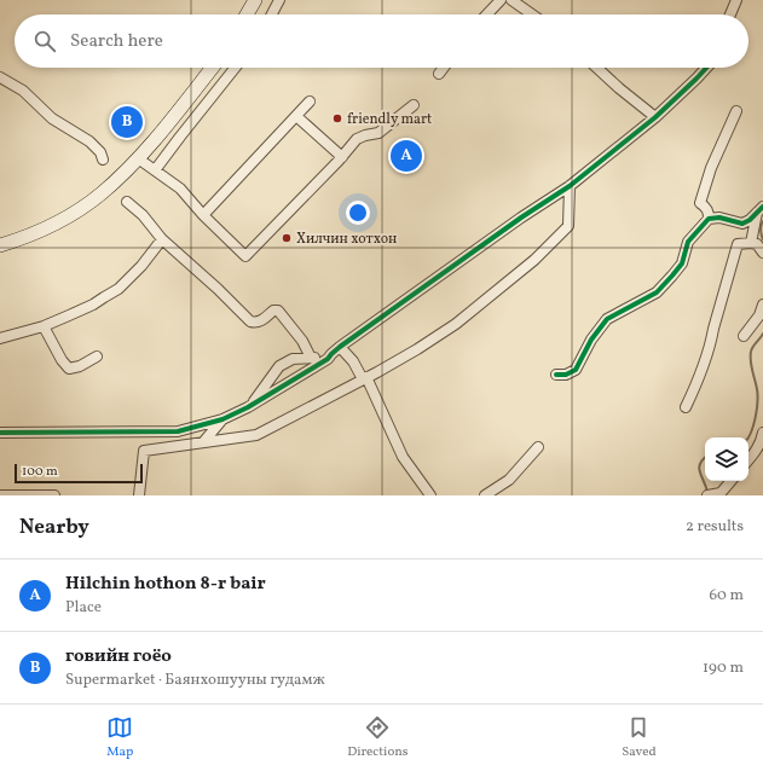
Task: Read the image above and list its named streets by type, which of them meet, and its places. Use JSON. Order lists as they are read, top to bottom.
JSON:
{
  "places": ["friendly mart", "Хилчин хотхон"],
  "scale_bar": "100 m",
  "page": {
    "search": "Search here",
    "pins": ["B", "A"],
    "scale": "100 m",
    "heading": ["Nearby", "2 results"],
    "list": [
      {
        "mark": "A",
        "name": "Hilchin hothon 8-r bair",
        "note": "Place",
        "value": "60 m"
      },
      {
        "mark": "B",
        "name": "говийн гоёо",
        "note": "Supermarket · Баянхошууны гудамж",
        "value": "190 m"
      }
    ],
    "nav": ["Map", "Directions", "Saved"]
  }
}
